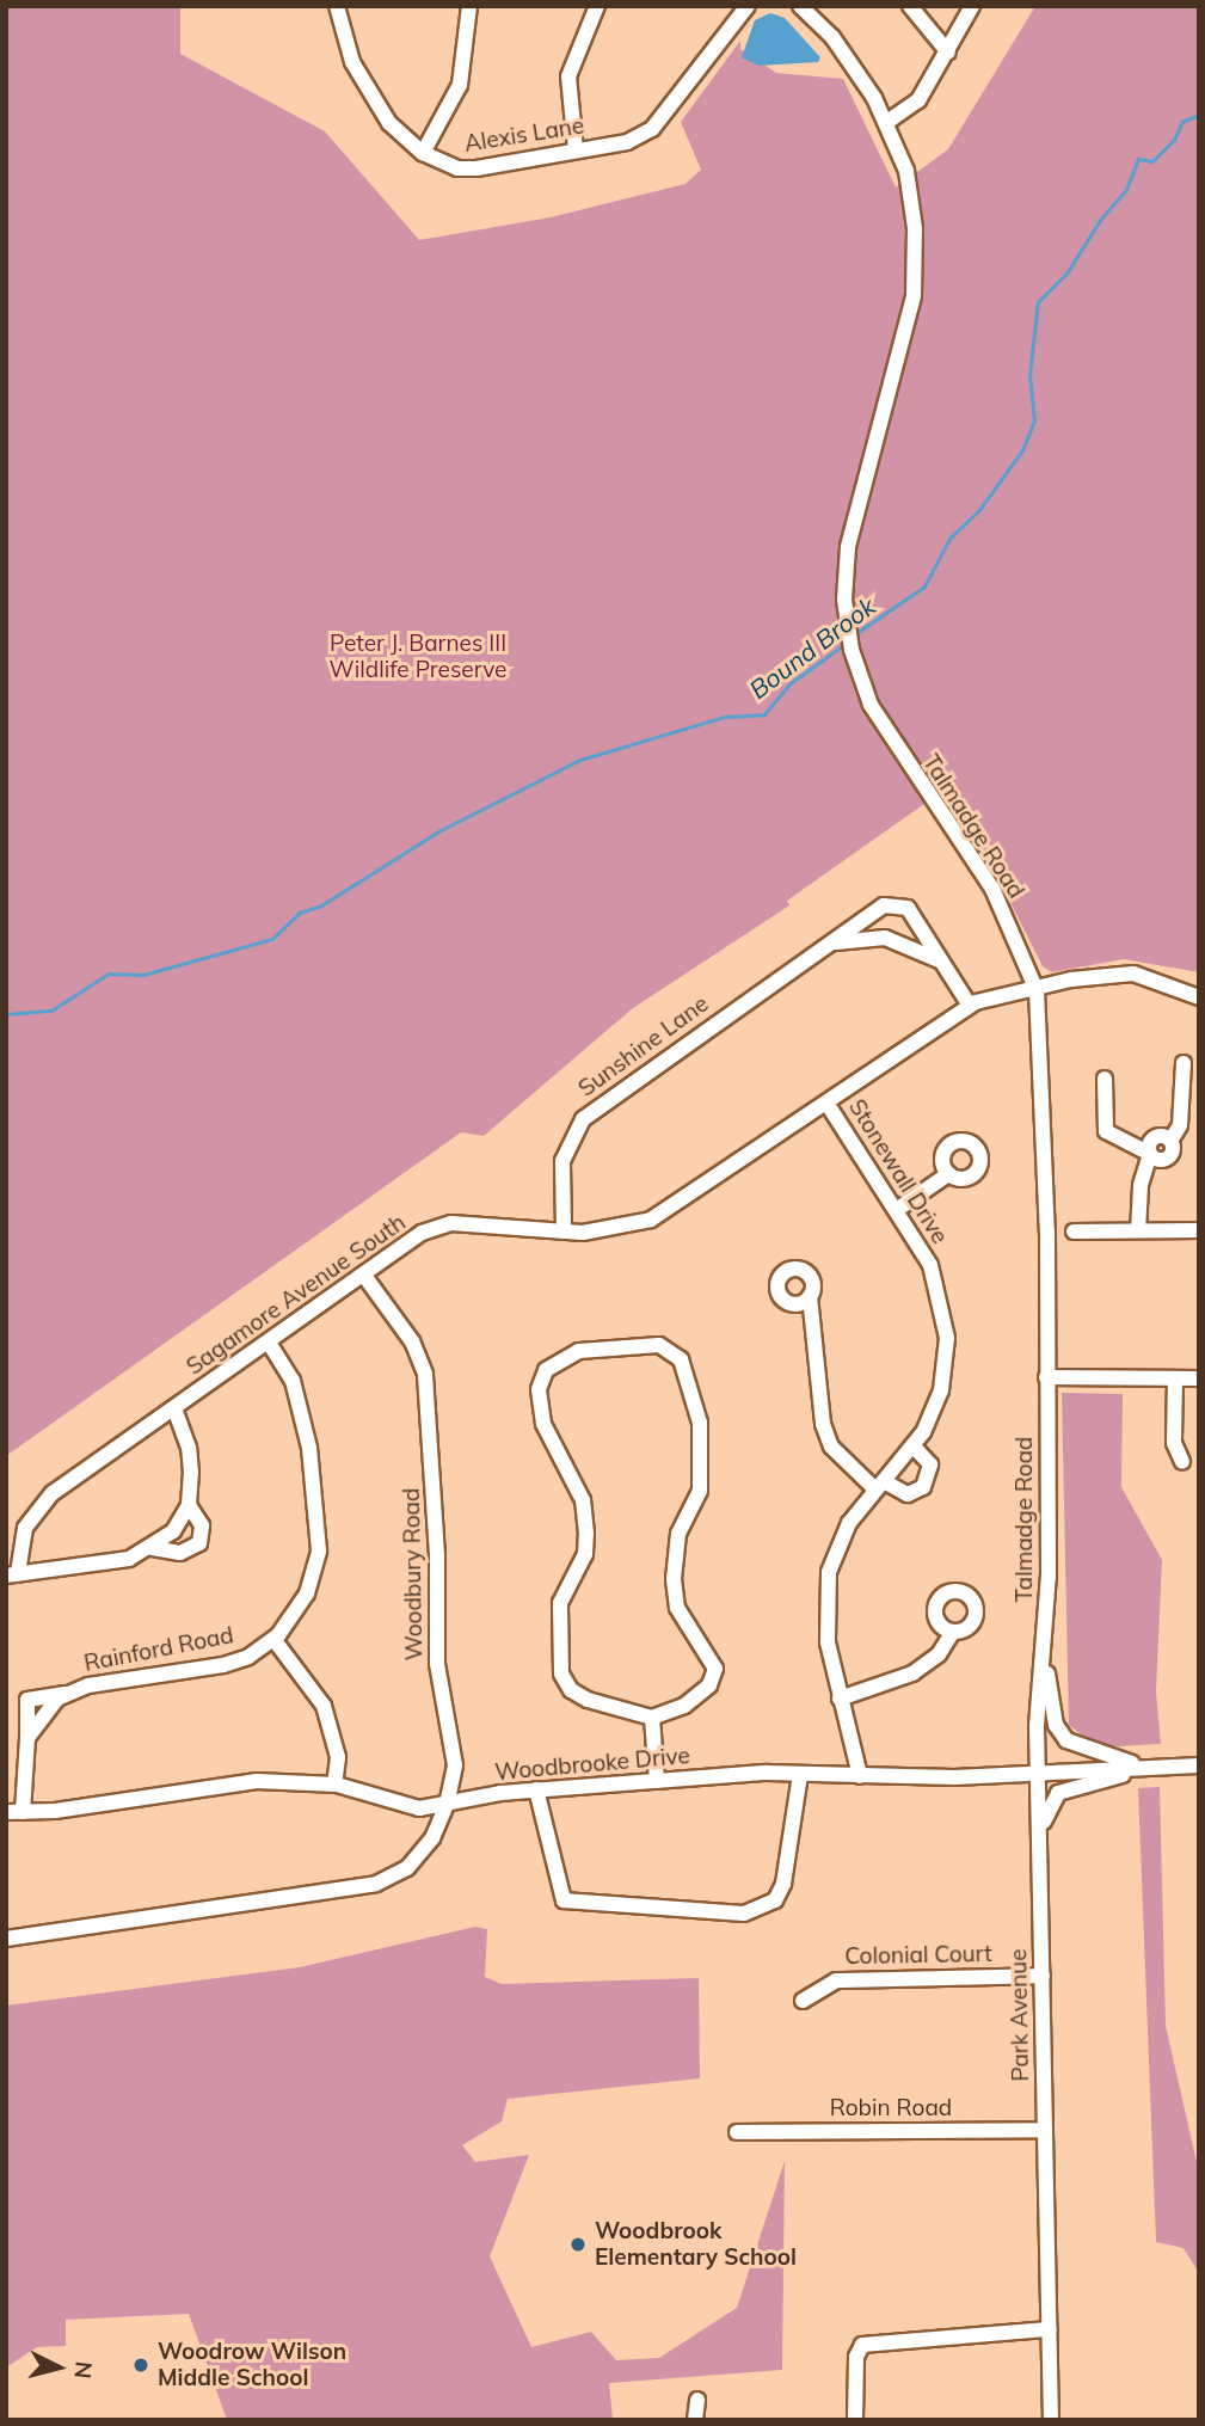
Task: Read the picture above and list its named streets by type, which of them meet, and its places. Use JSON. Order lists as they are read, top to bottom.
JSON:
{
  "streets": {
    "street": [
      "Alexis Lane",
      "Talmadge Road",
      "Sunshine Lane",
      "Stonewall Drive",
      "Sagamore Avenue South",
      "Woodbury Road",
      "Rainford Road",
      "Woodbrooke Drive",
      "Colonial Court",
      "Park Avenue",
      "Robin Road"
    ]
  },
  "crossings": [
    ["Talmadge Road", "Woodbrooke Drive"],
    ["Talmadge Road", "Park Avenue"],
    ["Sunshine Lane", "Sagamore Avenue South"],
    ["Stonewall Drive", "Sagamore Avenue South"],
    ["Stonewall Drive", "Woodbrooke Drive"],
    ["Sagamore Avenue South", "Woodbury Road"],
    ["Sagamore Avenue South", "Rainford Road"],
    ["Woodbury Road", "Woodbrooke Drive"],
    ["Rainford Road", "Woodbrooke Drive"],
    ["Woodbrooke Drive", "Park Avenue"],
    ["Colonial Court", "Park Avenue"],
    ["Park Avenue", "Robin Road"]
  ],
  "water": ["Bound Brook"],
  "parks": ["Peter J. Barnes III Wildlife Preserve"],
  "places": ["Woodbrook Elementary School", "Woodrow Wilson Middle School"],
  "north": "right"
}
